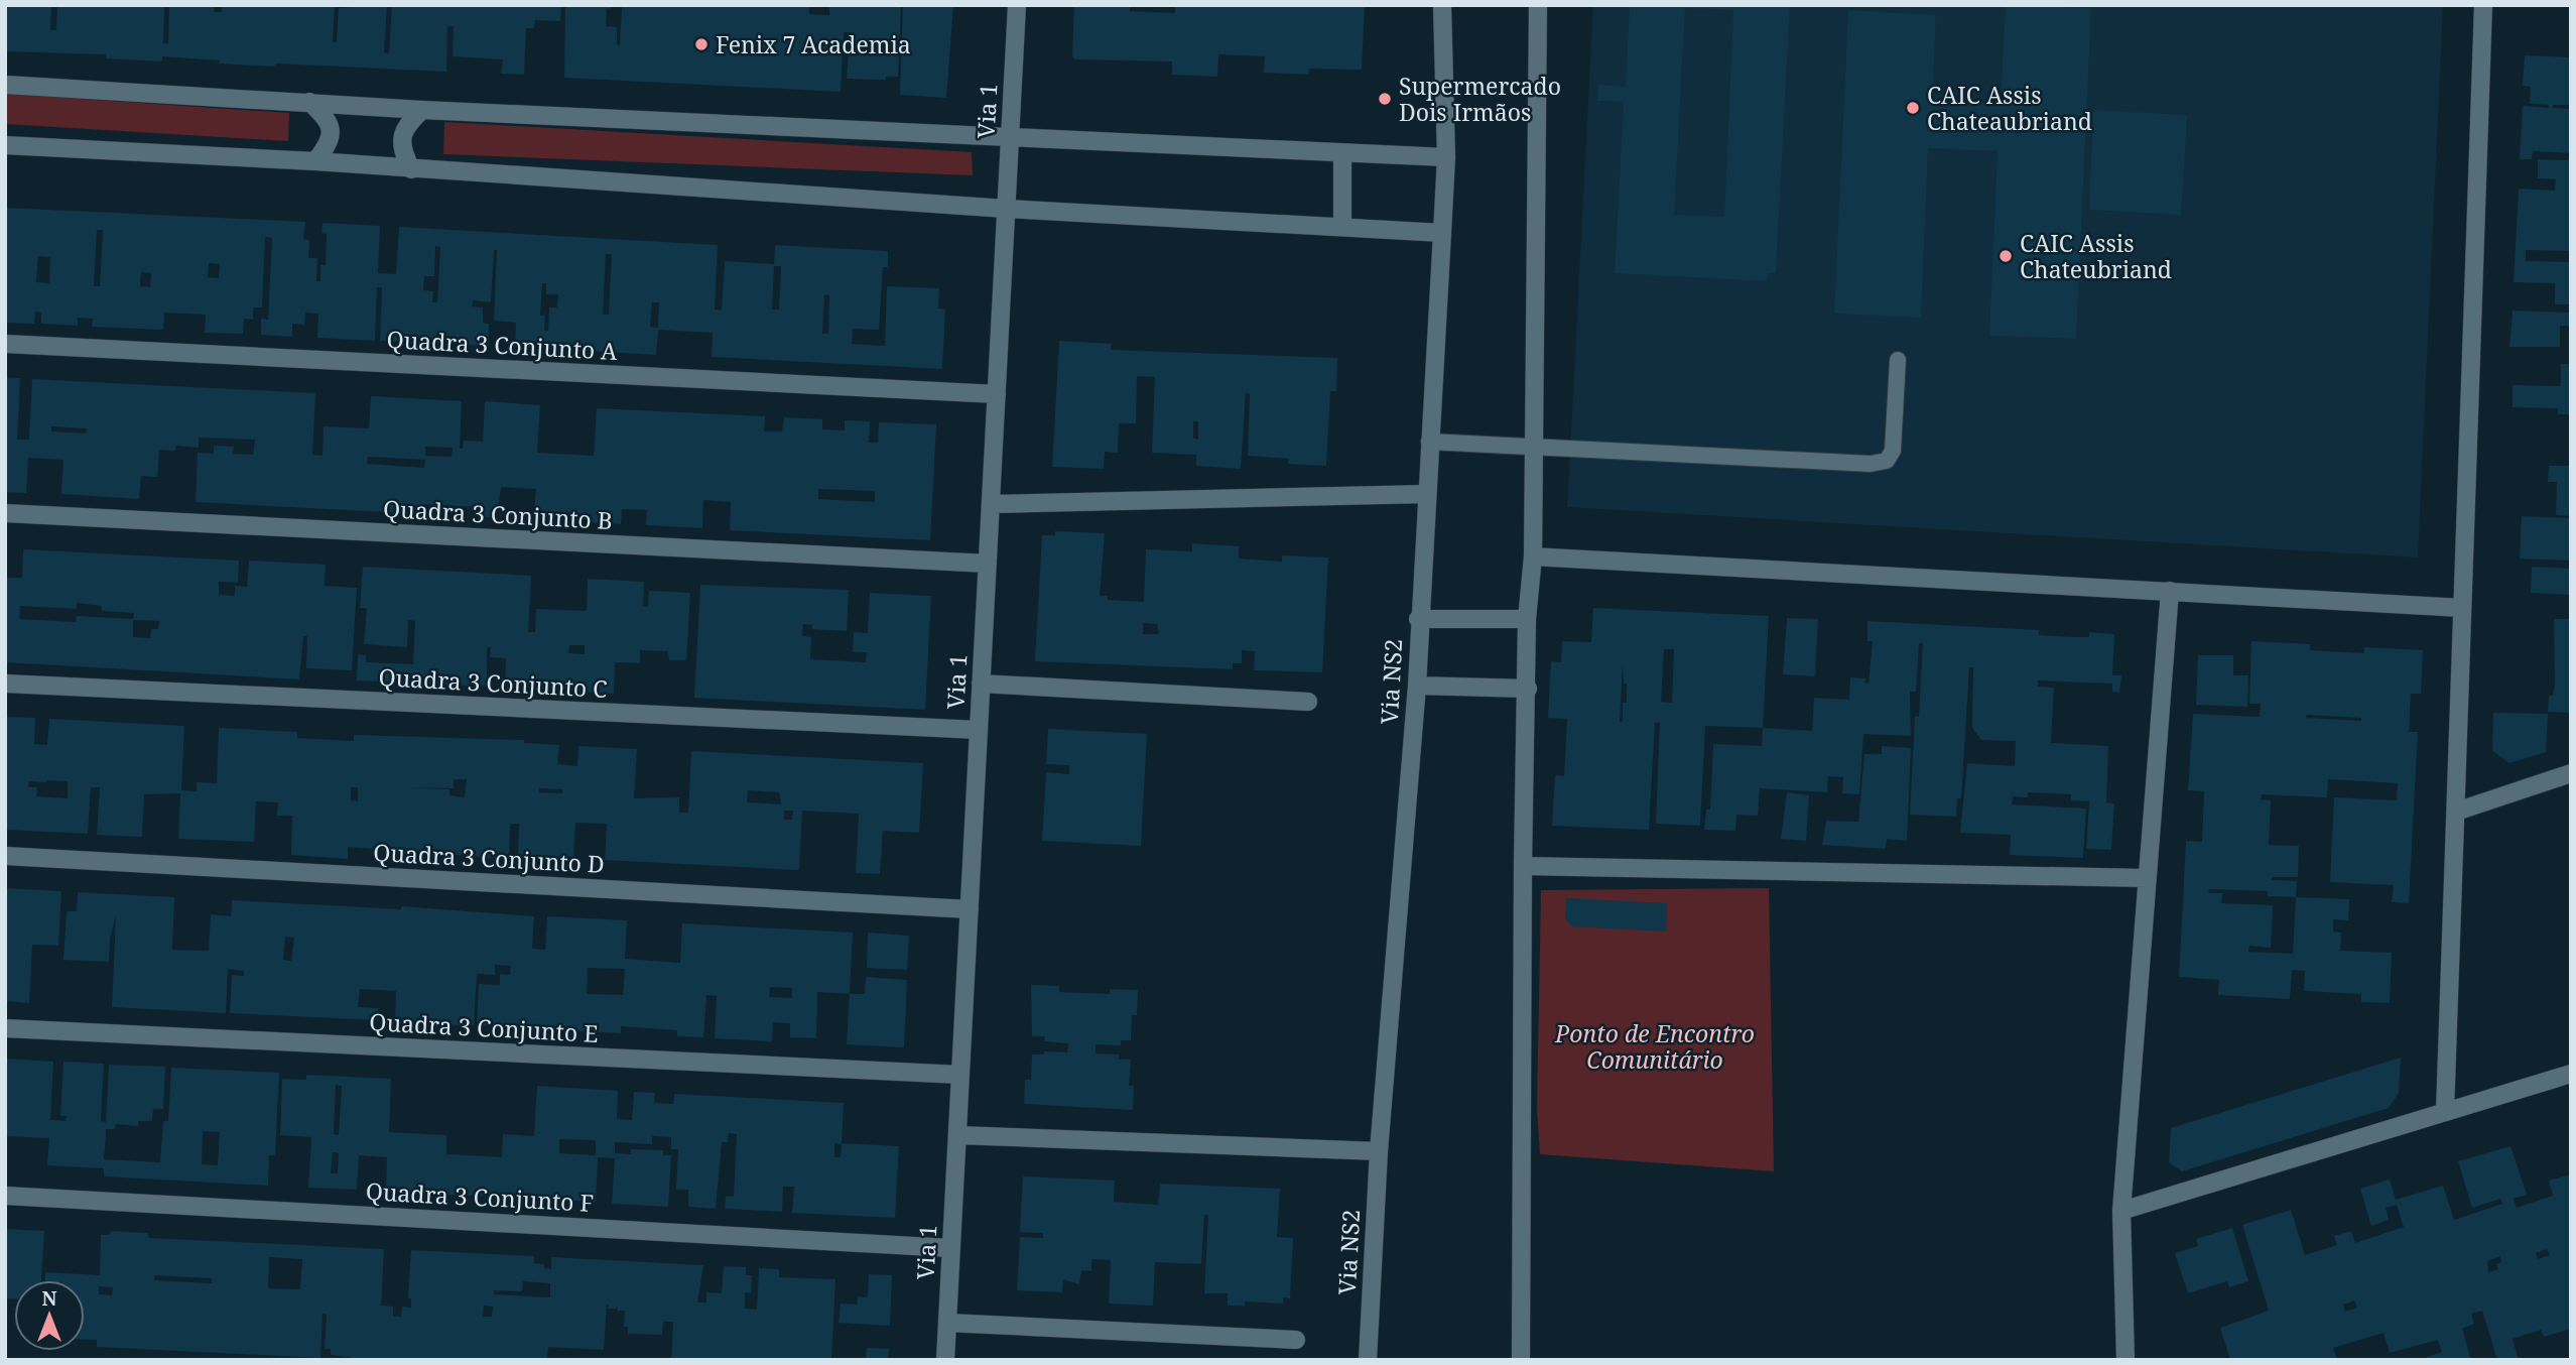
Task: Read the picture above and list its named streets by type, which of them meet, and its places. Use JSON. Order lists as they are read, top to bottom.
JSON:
{
  "streets": {
    "street": [
      "Via 1",
      "Quadra 3 Conjunto A",
      "Quadra 3 Conjunto B",
      "Via NS2",
      "Quadra 3 Conjunto C",
      "Quadra 3 Conjunto D",
      "Quadra 3 Conjunto E",
      "Quadra 3 Conjunto F"
    ]
  },
  "crossings": [
    ["Via 1", "Quadra 3 Conjunto A"],
    ["Via 1", "Quadra 3 Conjunto B"],
    ["Via 1", "Quadra 3 Conjunto C"],
    ["Via 1", "Quadra 3 Conjunto D"],
    ["Via 1", "Quadra 3 Conjunto E"],
    ["Via 1", "Quadra 3 Conjunto F"]
  ],
  "parks": ["Ponto de Encontro Comunitário"],
  "places": [
    "Fenix 7 Academia",
    "Supermercado Dois Irmãos",
    "CAIC Assis Chateaubriand",
    "CAIC Assis Chateubriand"
  ],
  "north": "top"
}
